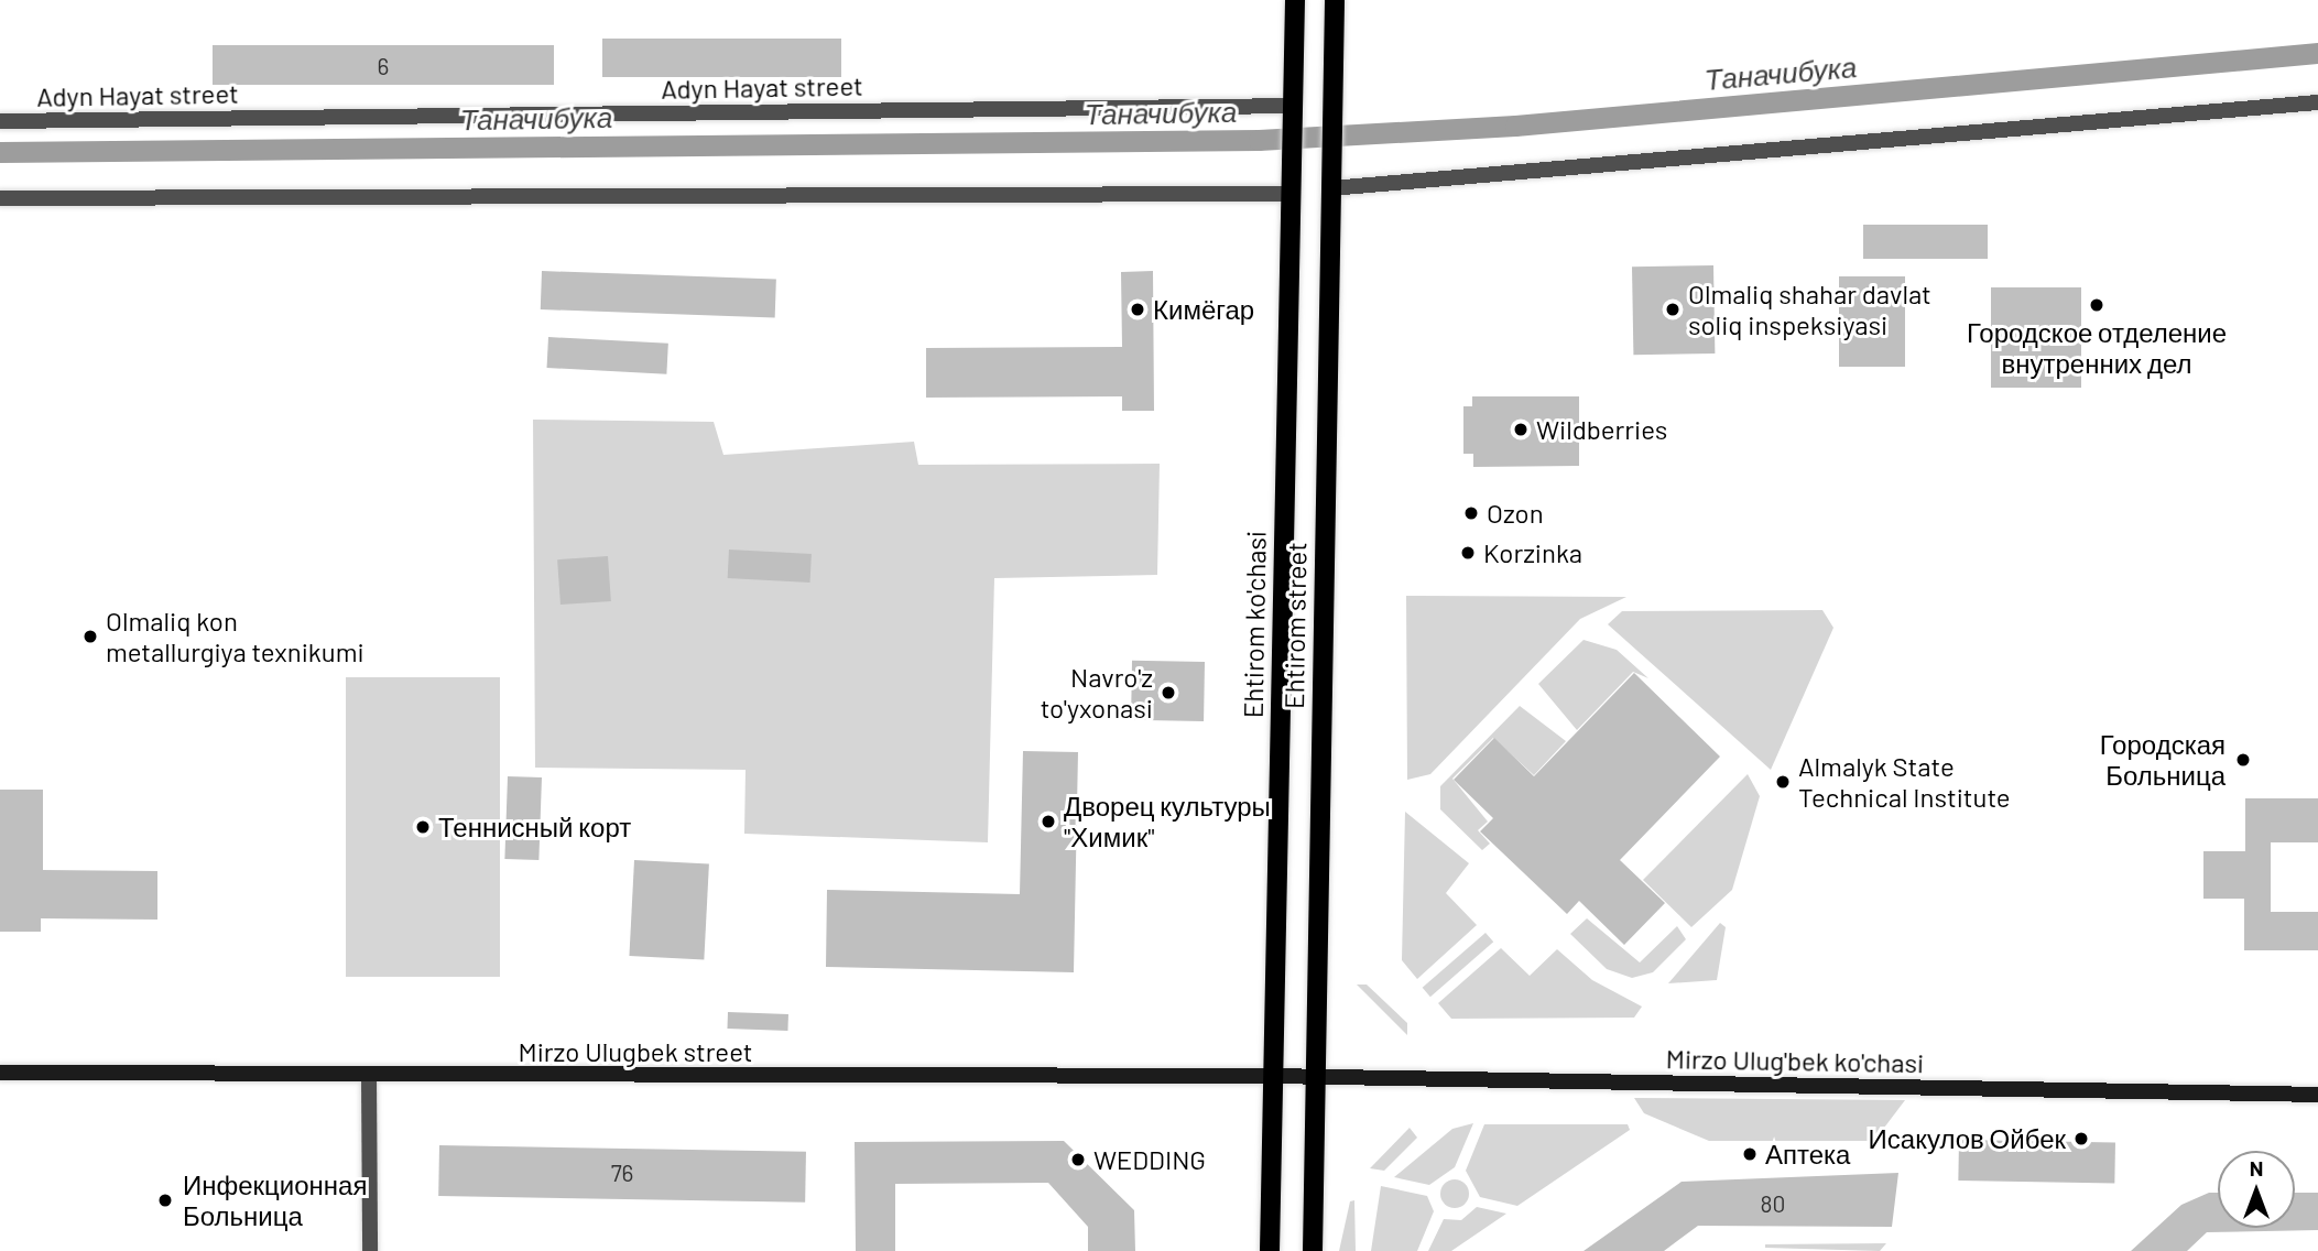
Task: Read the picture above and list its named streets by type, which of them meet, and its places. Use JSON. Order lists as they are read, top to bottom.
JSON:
{
  "streets": {
    "main road": [
      "Ehtirom ko'chasi",
      "Ehtirom street",
      "Mirzo Ulugbek street",
      "Mirzo Ulug'bek ko'chasi"
    ],
    "street": ["Adyn Hayat street"]
  },
  "crossings": [
    ["Adyn Hayat street", "Ehtirom ko'chasi"],
    ["Ehtirom ko'chasi", "Mirzo Ulugbek street"],
    ["Ehtirom ko'chasi", "Mirzo Ulug'bek ko'chasi"],
    ["Ehtirom street", "Mirzo Ulug'bek ko'chasi"],
    ["Mirzo Ulugbek street", "Mirzo Ulug'bek ko'chasi"]
  ],
  "water": ["Таначибука"],
  "places": [
    "Городское отделение внутренних дел",
    "Кимёгар",
    "Olmaliq shahar davlat soliq inspeksiyasi",
    "Wildberries",
    "Ozon",
    "Korzinka",
    "Olmaliq kon metallurgiya texnikumi",
    "Navro'z to'yxonasi",
    "Городская Больница",
    "Almalyk State Technical Institute",
    "Дворец культуры \"Химик\"",
    "Теннисный корт",
    "Исакулов Ойбек",
    "Аптека",
    "WEDDING",
    "Инфекционная Больница"
  ],
  "house_numbers": ["6", "76", "80"],
  "north": "top"
}
